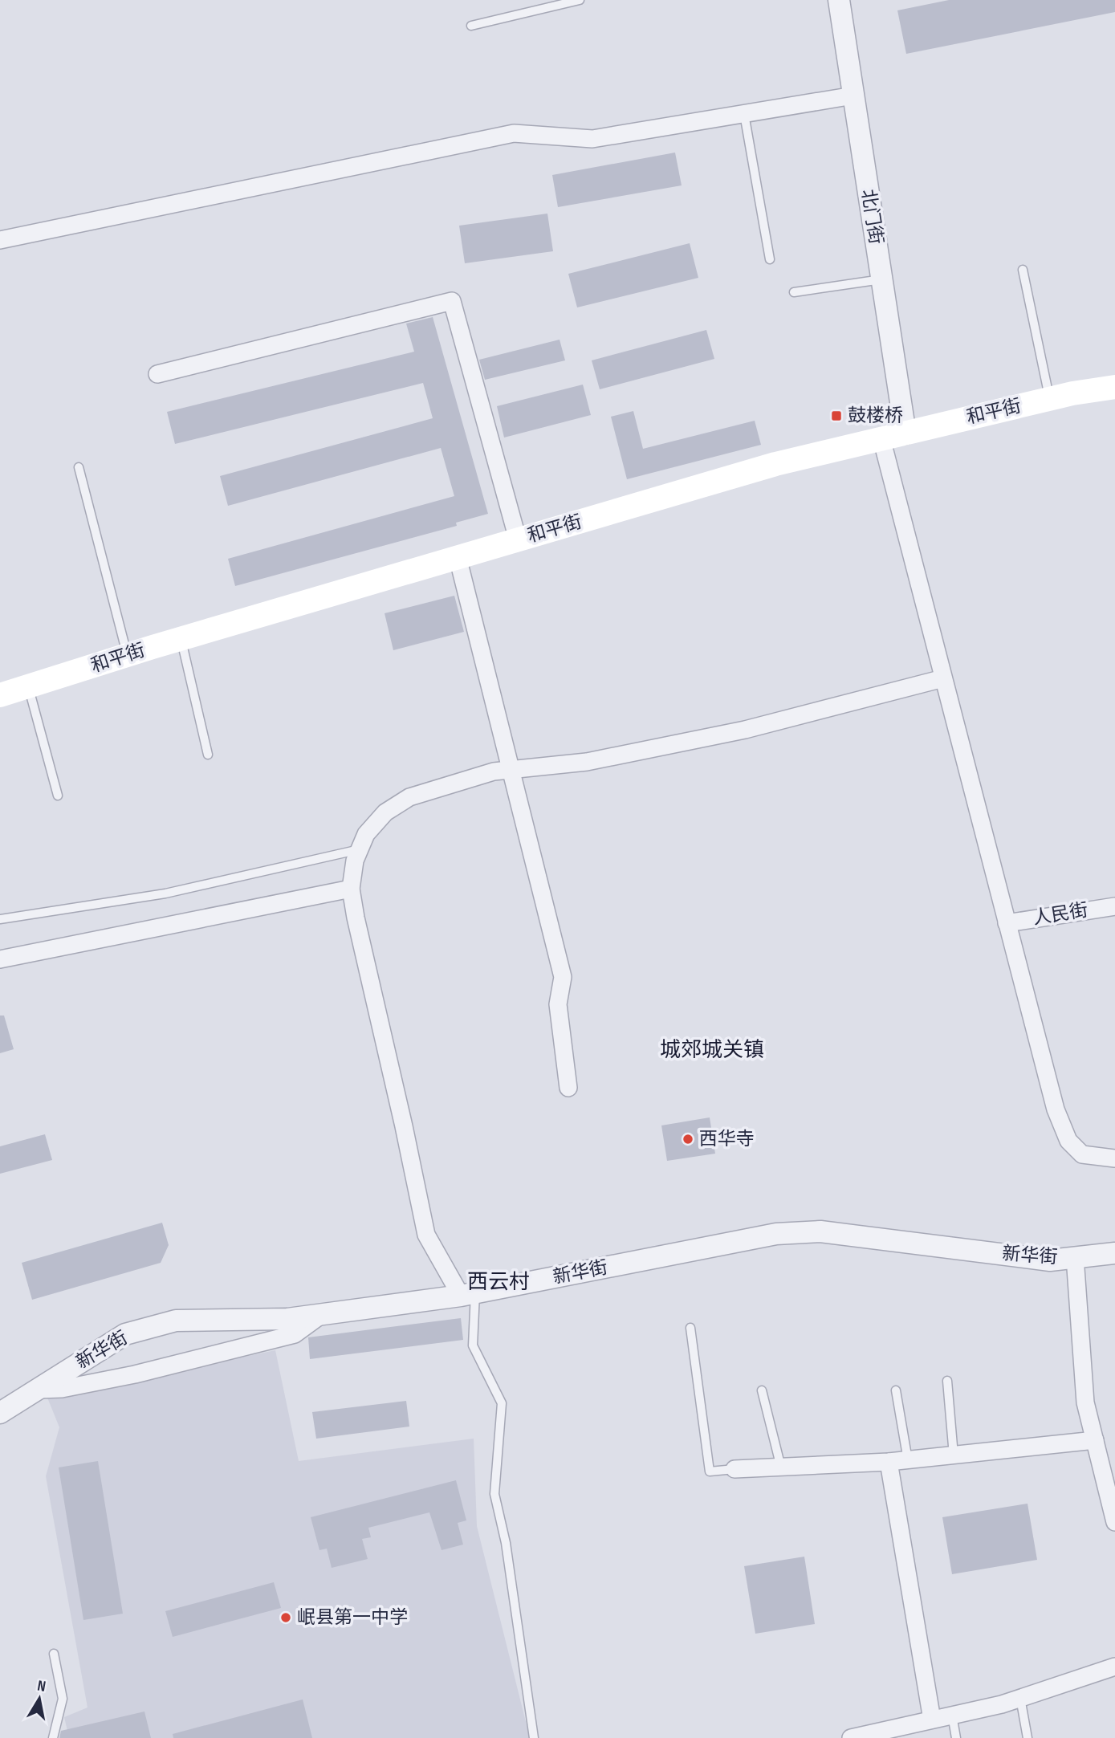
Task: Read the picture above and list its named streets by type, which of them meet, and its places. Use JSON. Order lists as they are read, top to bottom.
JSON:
{
  "streets": {
    "main road": ["和平街"],
    "street": ["北门街", "人民街", "新华街"]
  },
  "crossings": [
    ["北门街", "和平街"]
  ],
  "districts": ["城郊城关镇", "西云村"],
  "places": {
    "transit": ["鼓楼桥"],
    "other": ["西华寺", "岷县第一中学"]
  },
  "north": "top"
}
